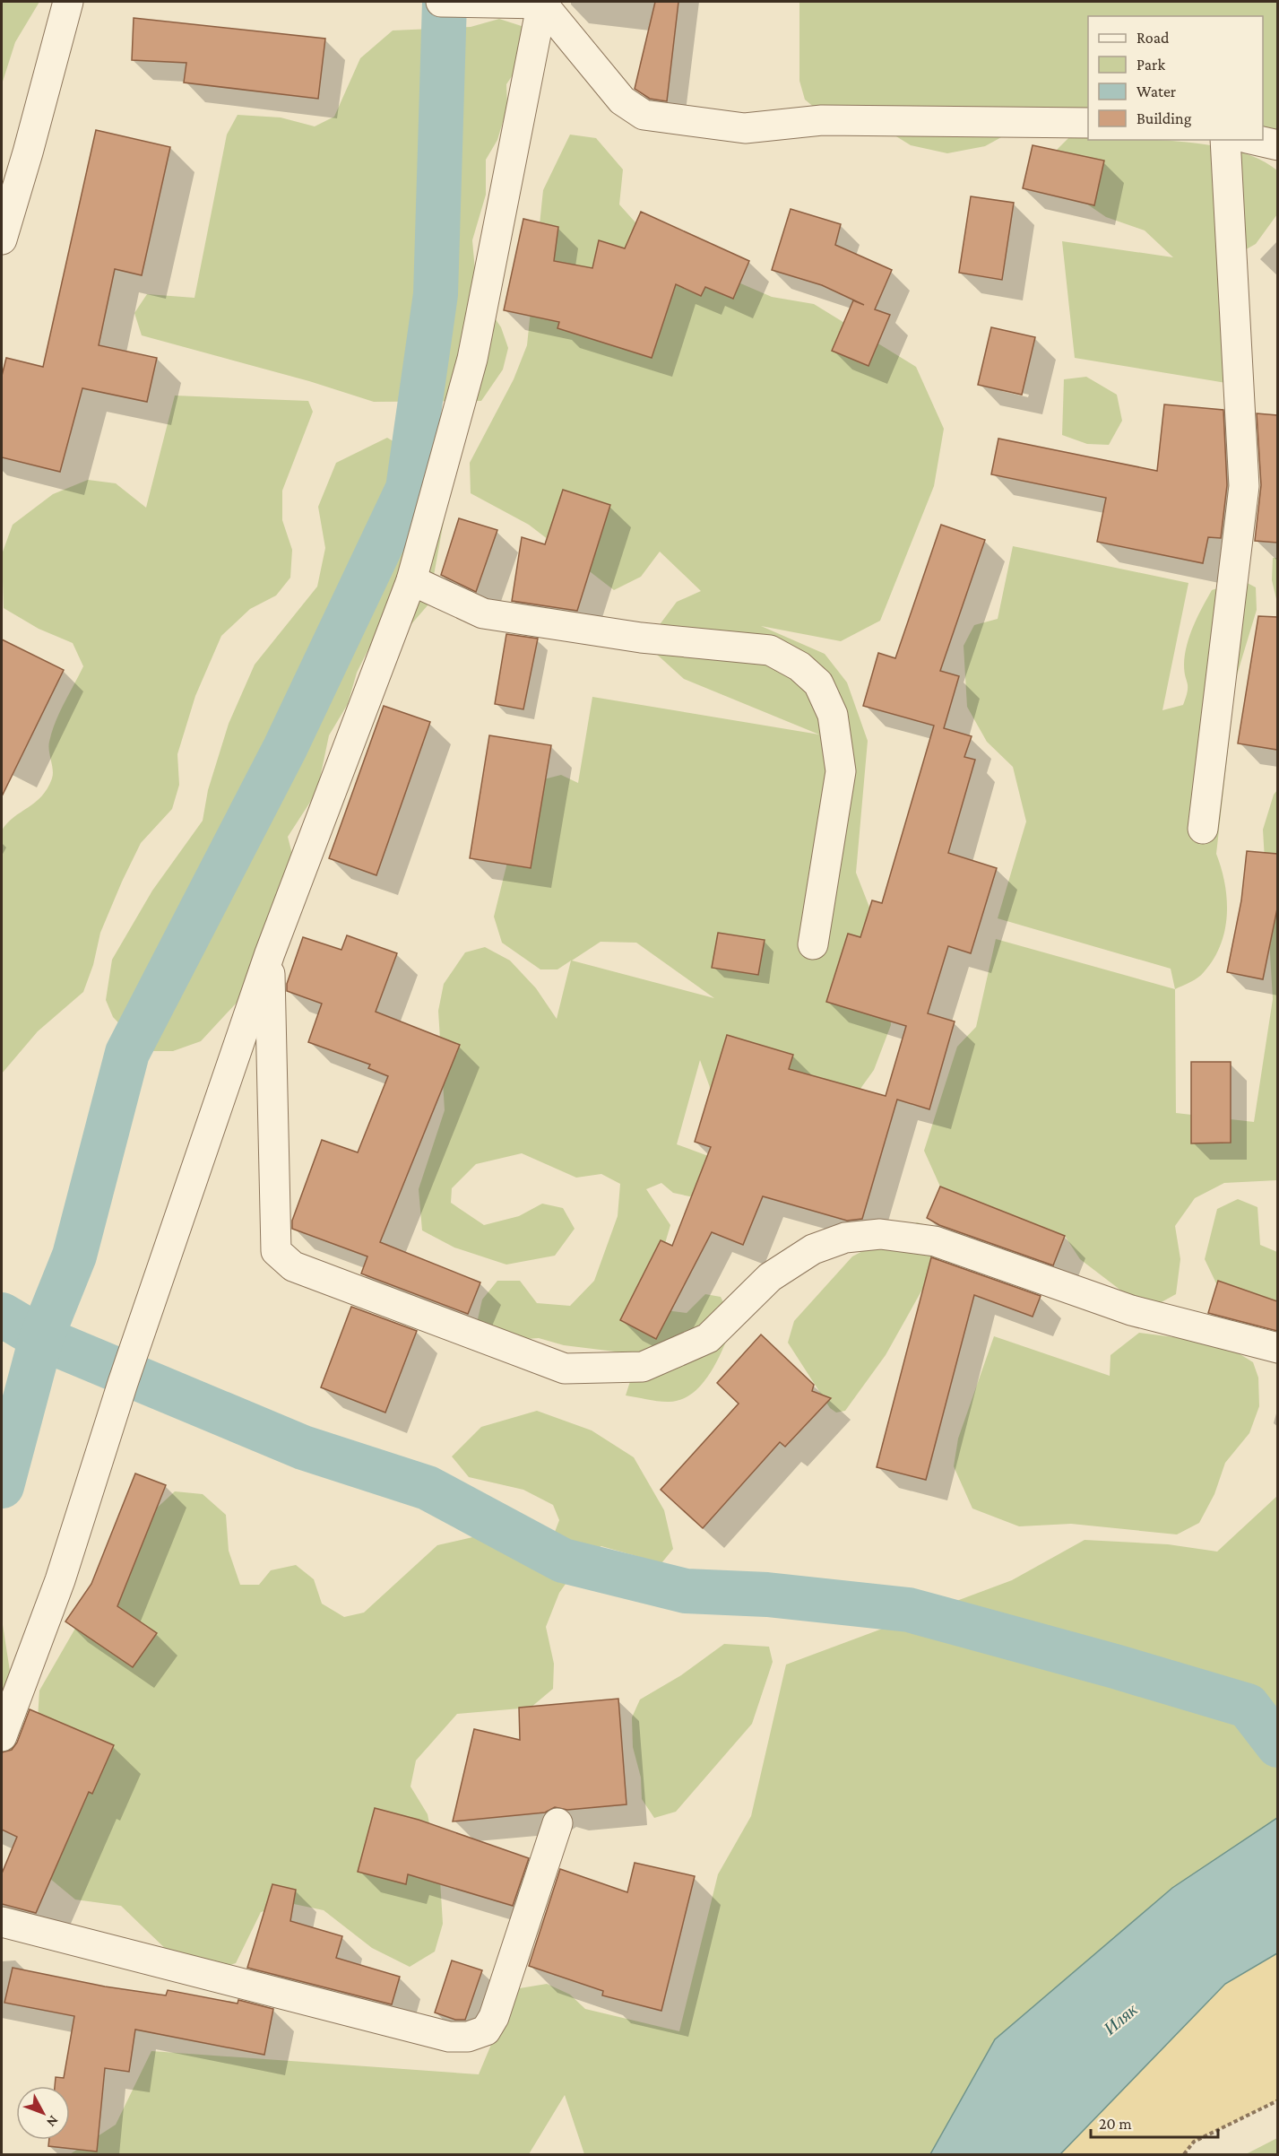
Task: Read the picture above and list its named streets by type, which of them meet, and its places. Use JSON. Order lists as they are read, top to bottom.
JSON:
{
  "water": ["Иляк"],
  "legend": [
    "Road",
    "Park",
    "Water",
    "Building"
  ],
  "scale_bar": "20 m",
  "north": "bottom right"
}
